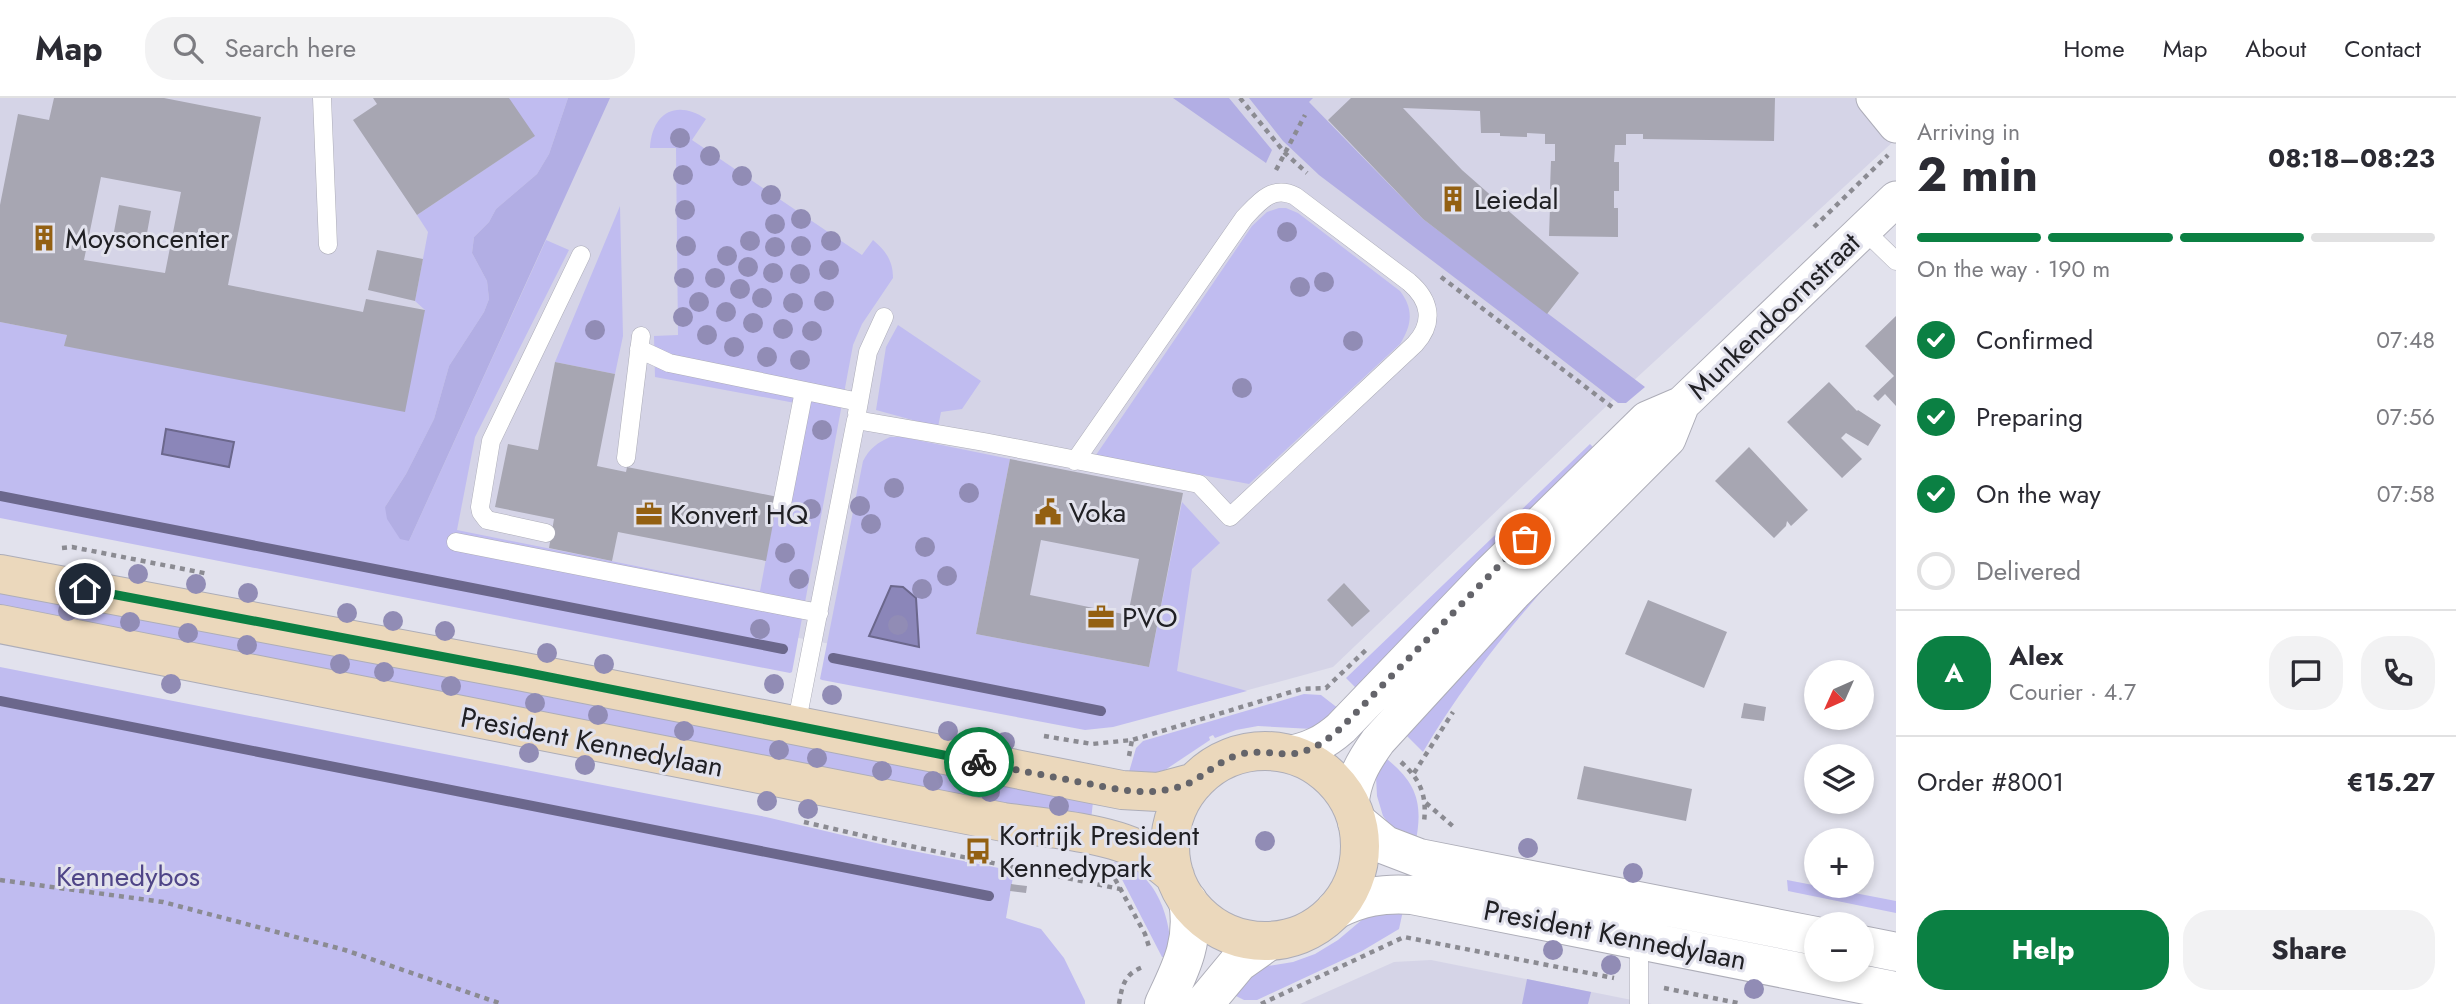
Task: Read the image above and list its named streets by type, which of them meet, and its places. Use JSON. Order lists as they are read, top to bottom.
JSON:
{
  "streets": {
    "main road": ["President Kennedylaan"],
    "street": ["Munkendoornstraat"]
  },
  "crossings": [
    ["Munkendoornstraat", "President Kennedylaan"]
  ],
  "parks": ["Kennedybos"],
  "places": {
    "building": ["Leiedal", "Moysoncenter"],
    "public building": ["Voka"],
    "office": ["Konvert HQ", "PVO"],
    "bus stop": ["Kortrijk President Kennedypark"]
  },
  "north": "bottom left",
  "page": {
    "header": "Map",
    "search": "Search here",
    "nav": [
      "Home",
      "Map",
      "About",
      "Contact"
    ],
    "heading": ["2 min", "Arriving in", "08:18–08:23"],
    "panel": [
      "Alex",
      "Courier · 4.7",
      "Order #8001",
      "€15.27"
    ],
    "bar": "On the way · 190 m",
    "list": [
      ["Confirmed", "07:48"],
      ["Preparing", "07:56"],
      ["On the way", "07:58"],
      "Delivered"
    ],
    "round": "A",
    "map_buttons": ["+", "−"],
    "buttons": ["Help", "Share"]
  }
}
